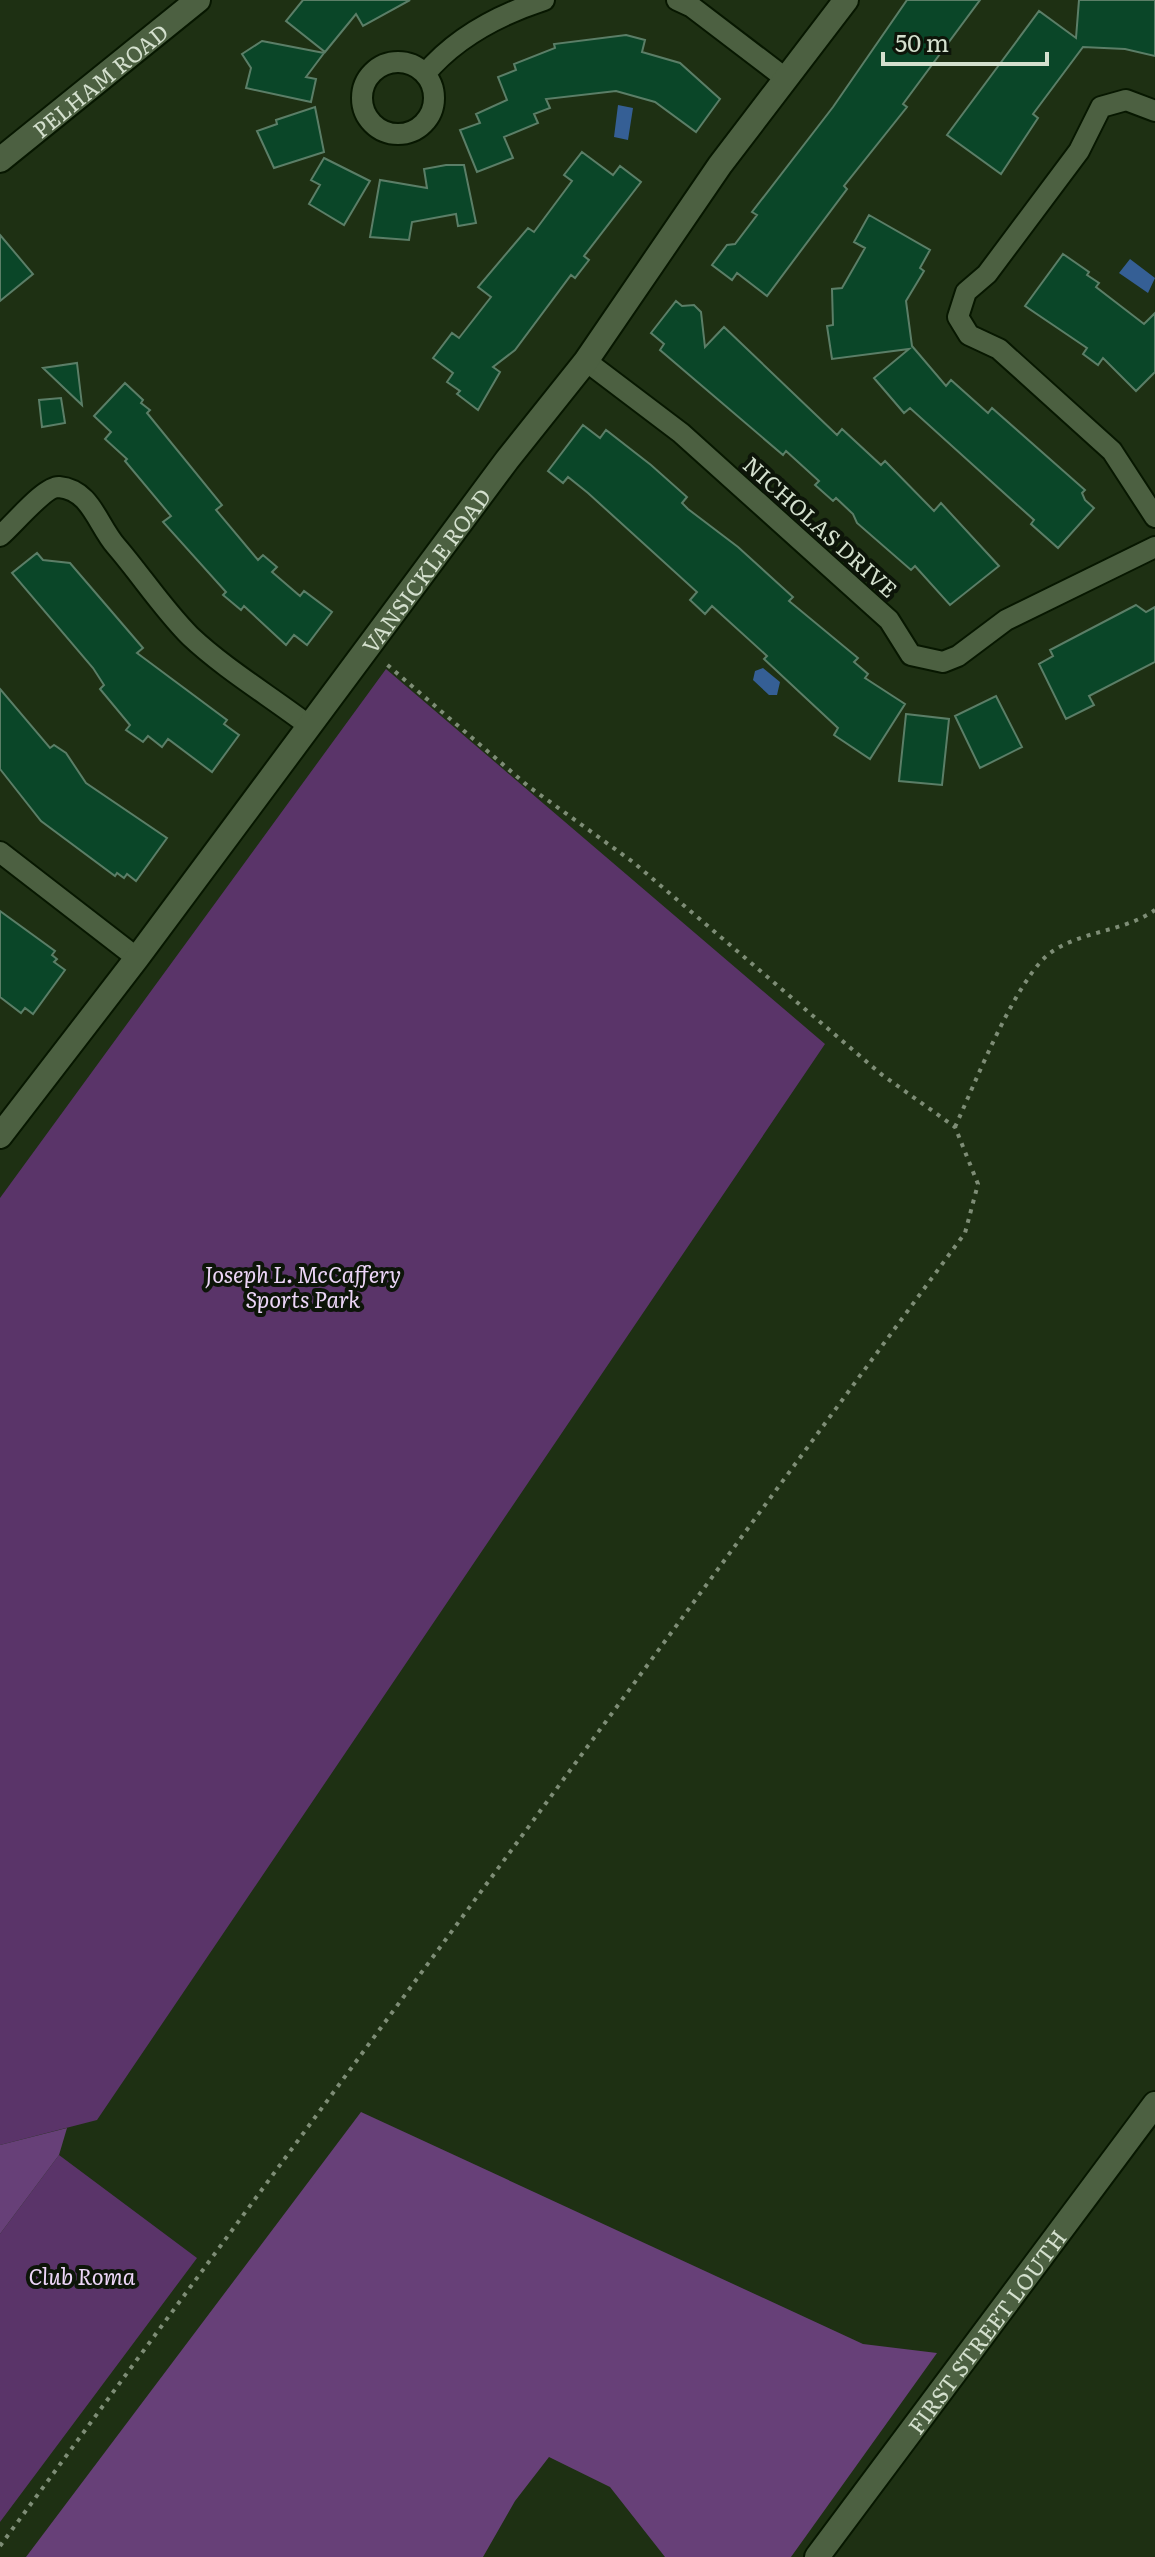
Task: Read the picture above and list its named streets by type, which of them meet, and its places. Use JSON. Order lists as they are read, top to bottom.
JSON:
{
  "streets": {
    "street": [
      "PELHAM ROAD",
      "NICHOLAS DRIVE",
      "VANSICKLE ROAD",
      "FIRST STREET LOUTH"
    ]
  },
  "crossings": [
    ["NICHOLAS DRIVE", "VANSICKLE ROAD"]
  ],
  "parks": ["Joseph L. McCaffery Sports Park", "Club Roma"],
  "scale_bar": "50 m"
}
